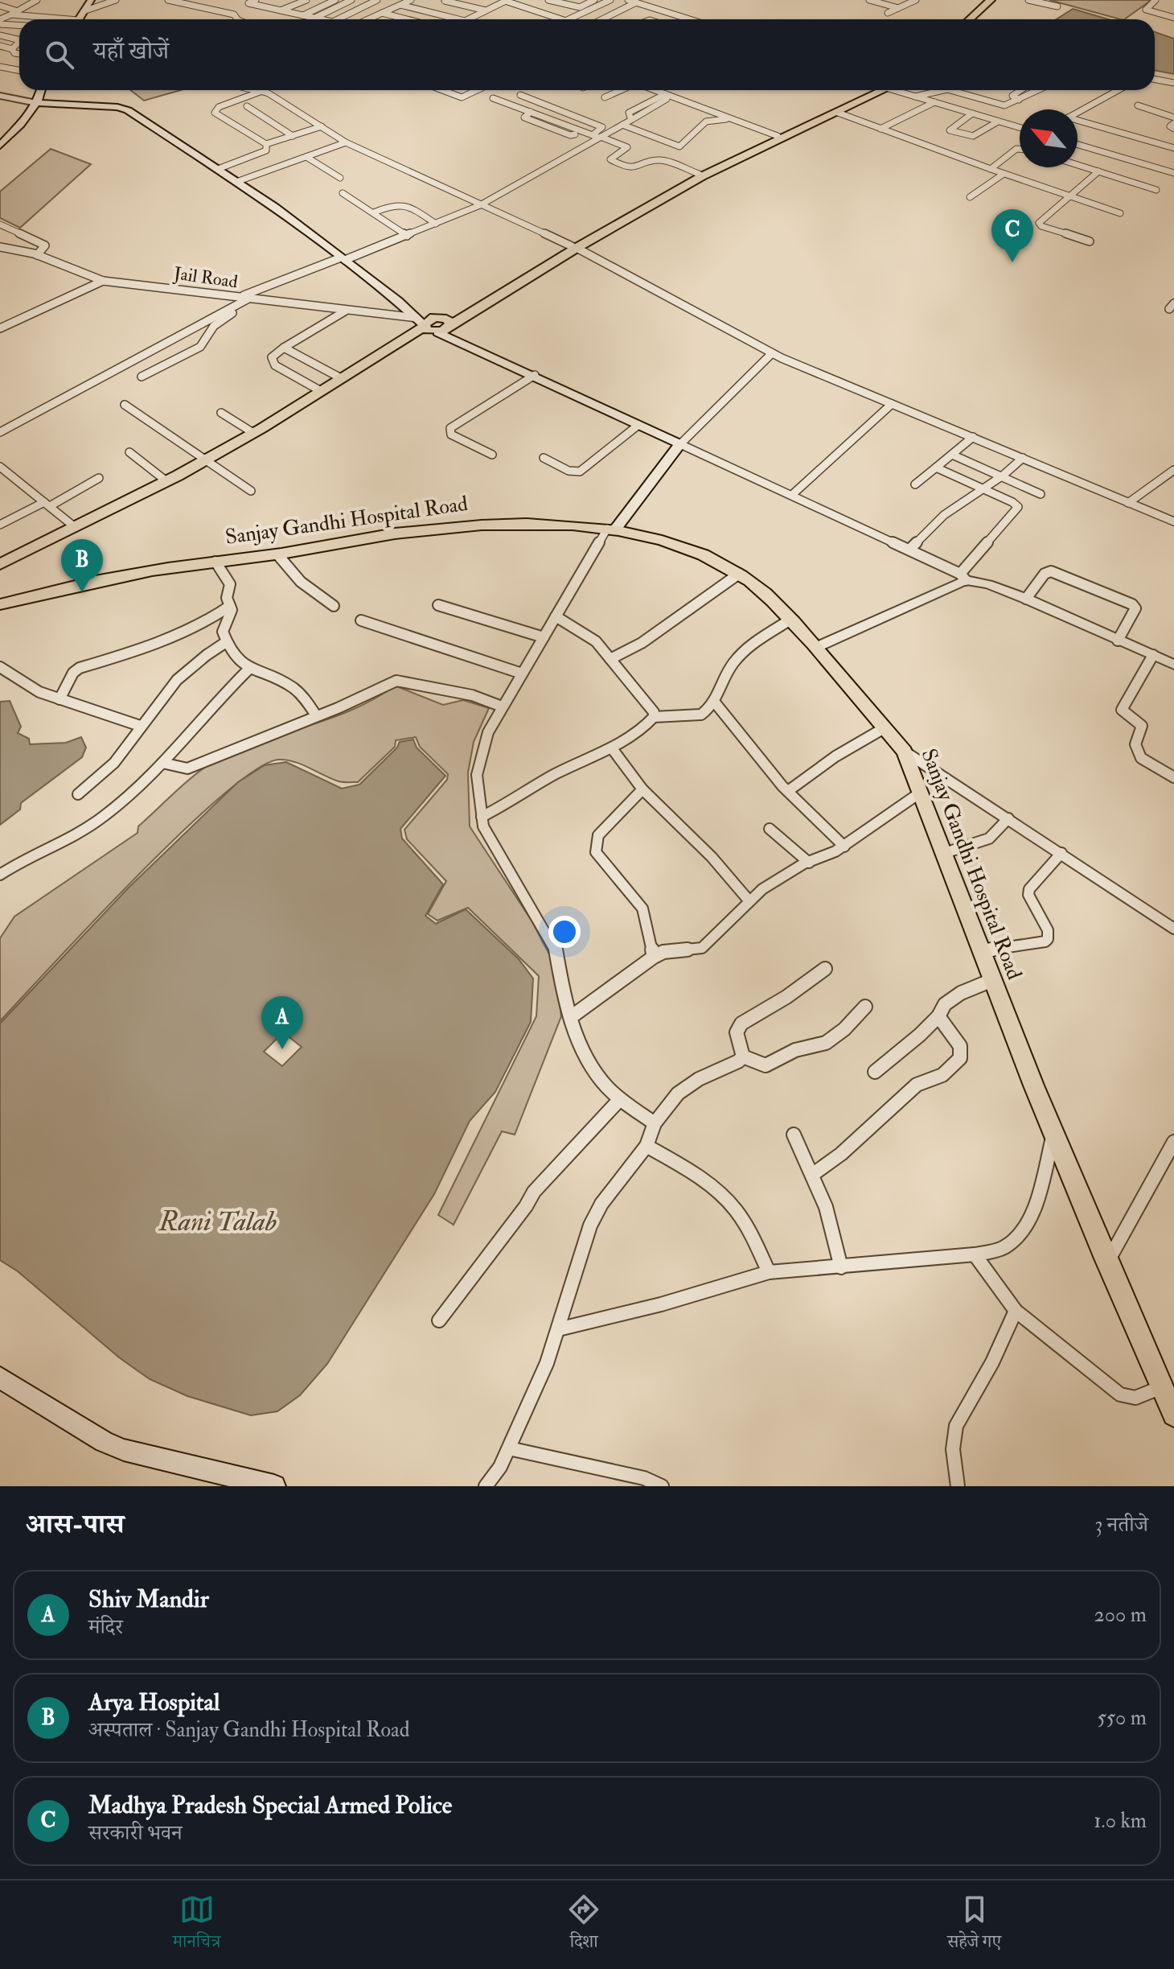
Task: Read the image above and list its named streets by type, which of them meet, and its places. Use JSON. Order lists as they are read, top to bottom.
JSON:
{
  "streets": {
    "main road": ["Sanjay Gandhi Hospital Road"],
    "street": ["Jail Road"]
  },
  "water": ["Rani Talab"],
  "north": "top left",
  "page": {
    "search": "यहाँ खोजें",
    "pins": ["C", "B", "A"],
    "heading": ["आस-पास", "3 नतीजे"],
    "list": [
      {
        "mark": "A",
        "name": "Shiv Mandir",
        "note": "मंदिर",
        "value": "200 m"
      },
      {
        "mark": "B",
        "name": "Arya Hospital",
        "note": "अस्पताल · Sanjay Gandhi Hospital Road",
        "value": "550 m"
      },
      {
        "mark": "C",
        "name": "Madhya Pradesh Special Armed Police",
        "note": "सरकारी भवन",
        "value": "1.0 km"
      }
    ],
    "nav": ["मानचित्र", "दिशा", "सहेजे गए"]
  }
}
